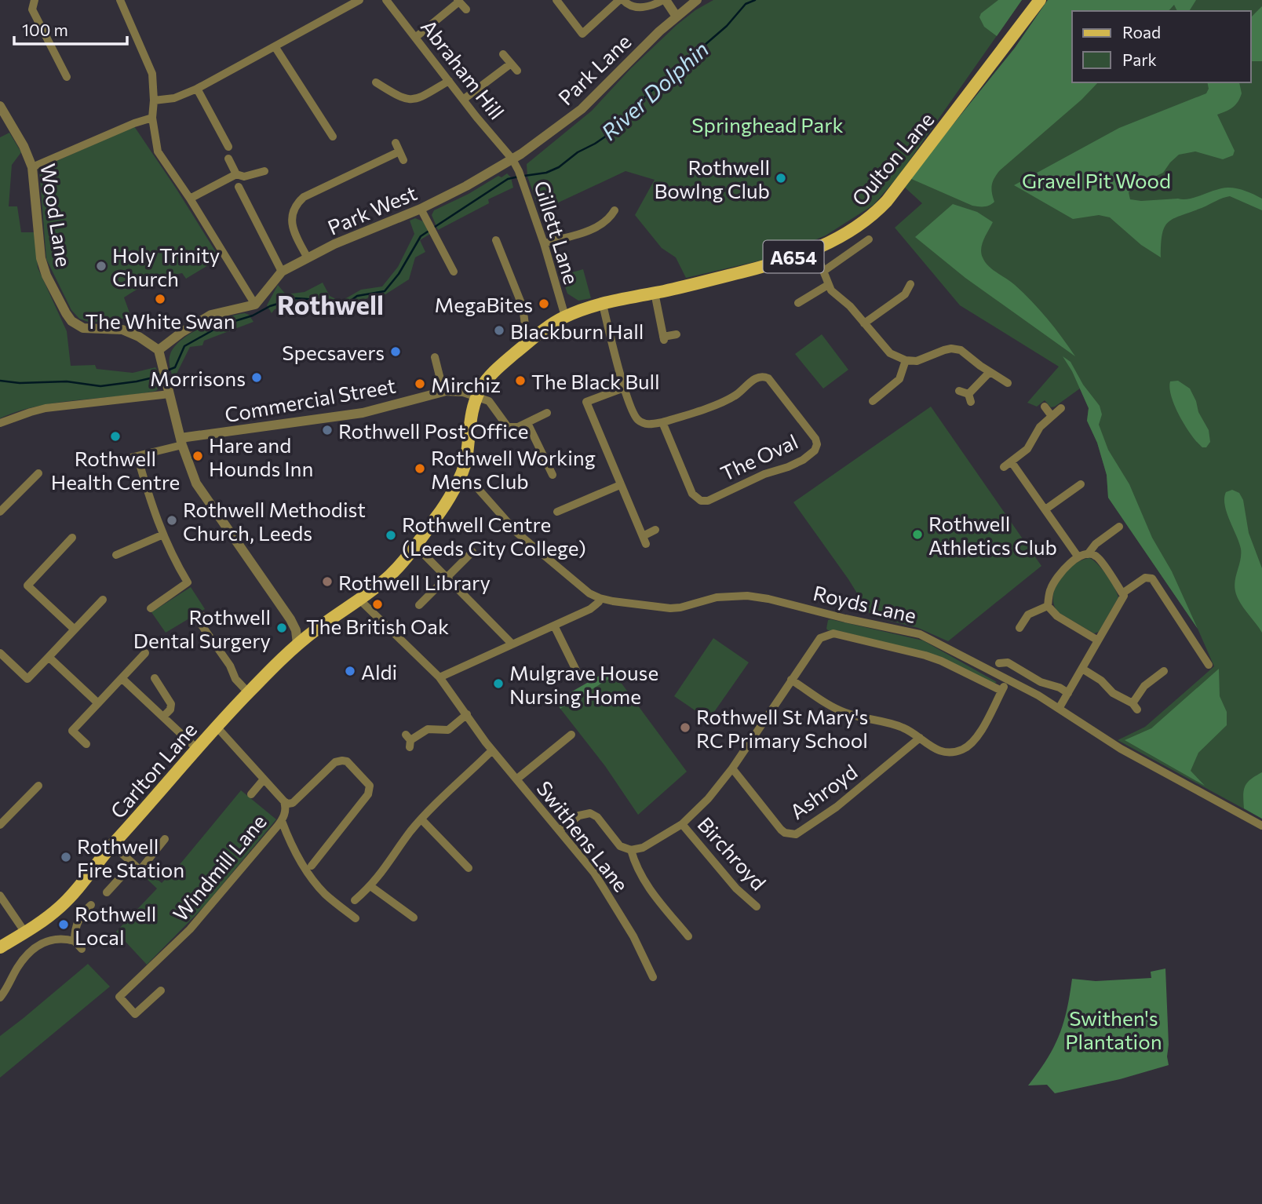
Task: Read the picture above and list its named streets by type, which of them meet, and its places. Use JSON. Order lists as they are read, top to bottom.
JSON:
{
  "streets": {
    "main road": ["Oulton Lane", "A654", "Carlton Lane"],
    "street": [
      "Abraham Hill",
      "Park Lane",
      "Park West",
      "Wood Lane",
      "Gillett Lane",
      "Commercial Street",
      "The Oval",
      "Royds Lane",
      "Ashroyd",
      "Swithens Lane",
      "Birchroyd",
      "Windmill Lane"
    ]
  },
  "crossings": [
    ["Abraham Hill", "Park Lane"],
    ["Abraham Hill", "Park West"],
    ["Abraham Hill", "Gillett Lane"],
    ["Park Lane", "Park West"],
    ["Park Lane", "Gillett Lane"],
    ["Oulton Lane", "Gillett Lane"],
    ["Oulton Lane", "A654"],
    ["Oulton Lane", "The Oval"],
    ["Park West", "Gillett Lane"],
    ["Gillett Lane", "A654"],
    ["A654", "Commercial Street"],
    ["A654", "Royds Lane"],
    ["A654", "Carlton Lane"],
    ["A654", "Swithens Lane"],
    ["Carlton Lane", "Swithens Lane"],
    ["Carlton Lane", "Windmill Lane"]
  ],
  "districts": ["Rothwell"],
  "water": ["River Dolphin"],
  "parks": ["Springhead Park", "Gravel Pit Wood", "Swithen's Plantation"],
  "places": [
    "Rothwell Bowlng Club",
    "Holy Trinity Church",
    "The White Swan",
    "MegaBites",
    "Blackburn Hall",
    "Specsavers",
    "Morrisons",
    "The Black Bull",
    "Mirchiz",
    "Rothwell Post Office",
    "Rothwell Health Centre",
    "Hare and Hounds Inn",
    "Rothwell Working Mens Club",
    "Rothwell Methodist Church, Leeds",
    "Rothwell Athletics Club",
    "Rothwell Centre (Leeds City College)",
    "Rothwell Library",
    "The British Oak",
    "Rothwell Dental Surgery",
    "Aldi",
    "Mulgrave House Nursing Home",
    "Rothwell St Mary's RC Primary School",
    "Rothwell Fire Station",
    "Rothwell Local"
  ],
  "legend": ["Road", "Park"],
  "scale_bar": "100 m"
}
